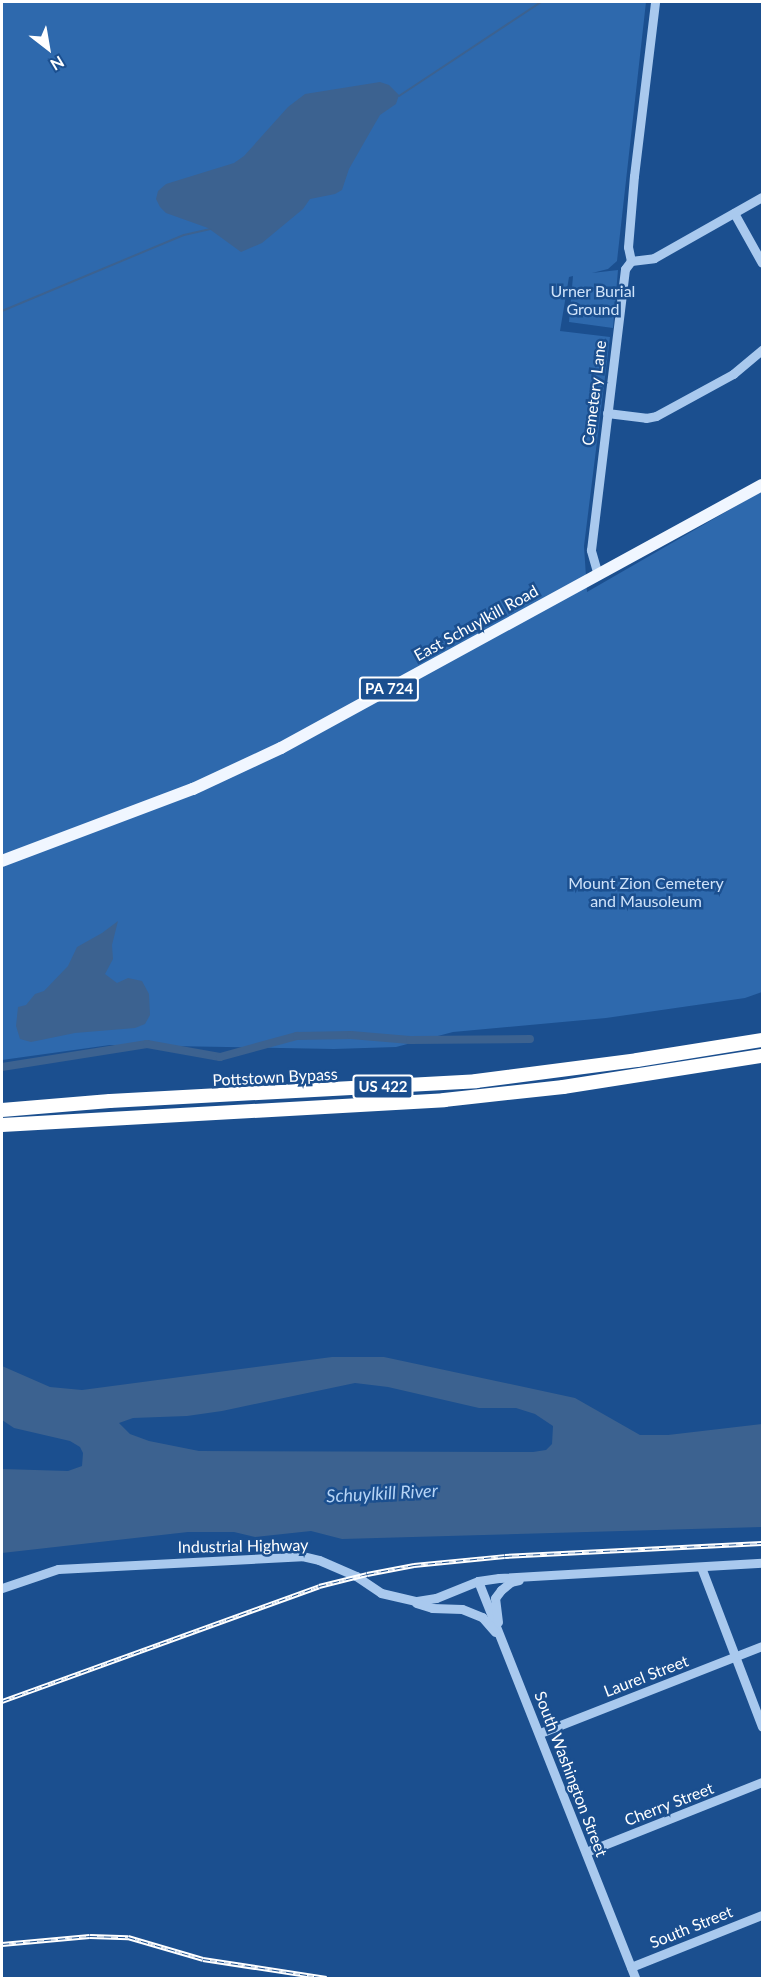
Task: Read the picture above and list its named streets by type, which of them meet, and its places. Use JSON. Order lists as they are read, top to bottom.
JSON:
{
  "streets": {
    "highway": ["Pottstown Bypass", "US 422"],
    "main road": ["East Schuylkill Road", "PA 724"],
    "street": [
      "Cemetery Lane",
      "Industrial Highway",
      "Laurel Street",
      "South Washington Street",
      "Cherry Street",
      "South Street"
    ]
  },
  "crossings": [
    ["Cemetery Lane", "East Schuylkill Road"],
    ["Industrial Highway", "South Washington Street"],
    ["Laurel Street", "South Washington Street"],
    ["South Washington Street", "Cherry Street"],
    ["South Washington Street", "South Street"]
  ],
  "water": ["Schuylkill River"],
  "parks": ["Urner Burial Ground", "Mount Zion Cemetery and Mausoleum"],
  "north": "bottom right"
}
